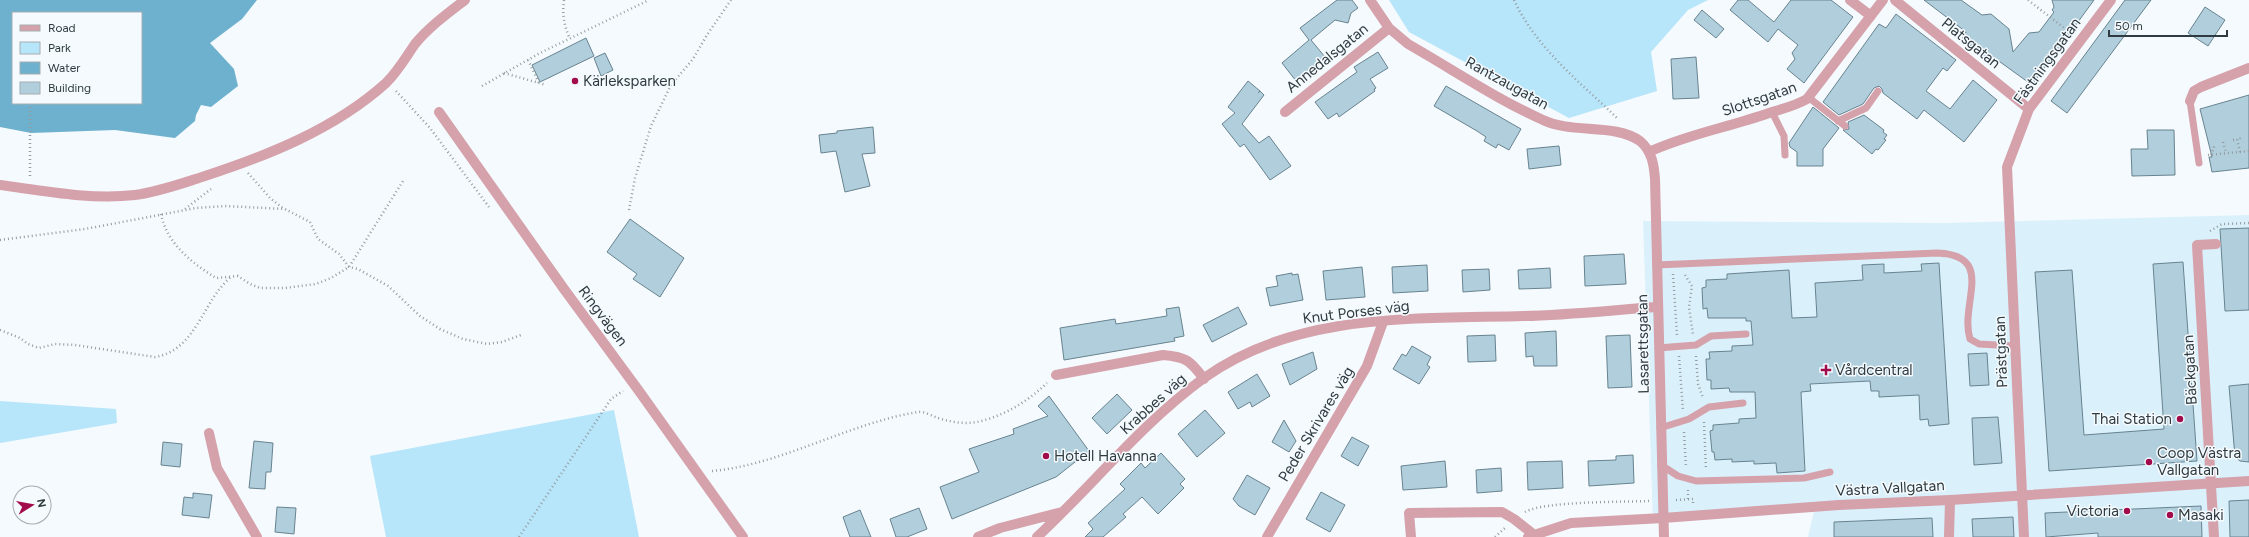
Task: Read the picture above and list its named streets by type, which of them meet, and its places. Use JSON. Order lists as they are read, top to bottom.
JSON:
{
  "streets": {
    "street": [
      "Platsgatan",
      "Annedalsgatan",
      "Fästningsgatan",
      "Rantzaugatan",
      "Slottsgatan",
      "Knut Porses väg",
      "Ringvägen",
      "Lasarettsgatan",
      "Prästgatan",
      "Bäckgatan",
      "Krabbes väg",
      "Peder Skrivares väg",
      "Västra Vallgatan"
    ]
  },
  "crossings": [
    ["Platsgatan", "Fästningsgatan"],
    ["Annedalsgatan", "Rantzaugatan"],
    ["Fästningsgatan", "Prästgatan"],
    ["Rantzaugatan", "Slottsgatan"],
    ["Rantzaugatan", "Lasarettsgatan"],
    ["Slottsgatan", "Lasarettsgatan"],
    ["Knut Porses väg", "Lasarettsgatan"],
    ["Knut Porses väg", "Krabbes väg"],
    ["Knut Porses väg", "Peder Skrivares väg"],
    ["Lasarettsgatan", "Västra Vallgatan"],
    ["Prästgatan", "Västra Vallgatan"],
    ["Bäckgatan", "Västra Vallgatan"]
  ],
  "places": {
    "other": [
      "Kärleksparken",
      "Thai Station",
      "Hotell Havanna",
      "Coop Västra Vallgatan",
      "Victoria",
      "Masaki"
    ],
    "health": ["Vårdcentral"]
  },
  "legend": [
    "Road",
    "Park",
    "Water",
    "Building"
  ],
  "scale_bar": "50 m",
  "north": "right"
}
